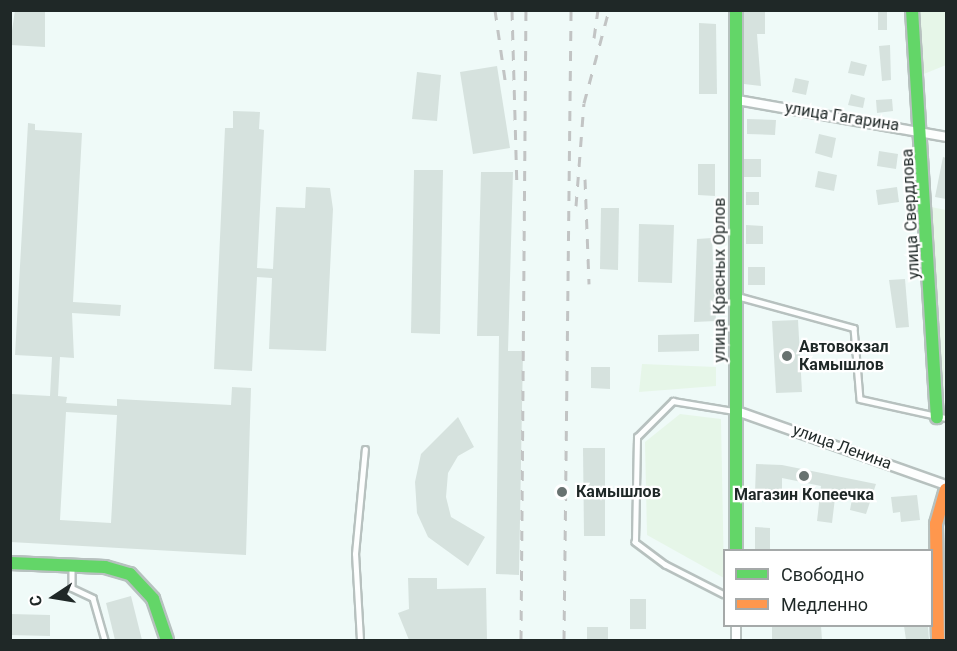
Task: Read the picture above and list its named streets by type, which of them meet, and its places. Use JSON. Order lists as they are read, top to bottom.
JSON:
{
  "streets": {
    "street": [
      "улица Гагарина",
      "улица Свердлова",
      "улица Красных Орлов",
      "улица Ленина"
    ]
  },
  "crossings": [
    ["улица Гагарина", "улица Свердлова"],
    ["улица Гагарина", "улица Красных Орлов"],
    ["улица Красных Орлов", "улица Ленина"]
  ],
  "places": ["Автовокзал Камышлов", "Магазин Копеечка", "Камышлов"],
  "legend": ["Свободно", "Медленно"],
  "north": "left"
}
